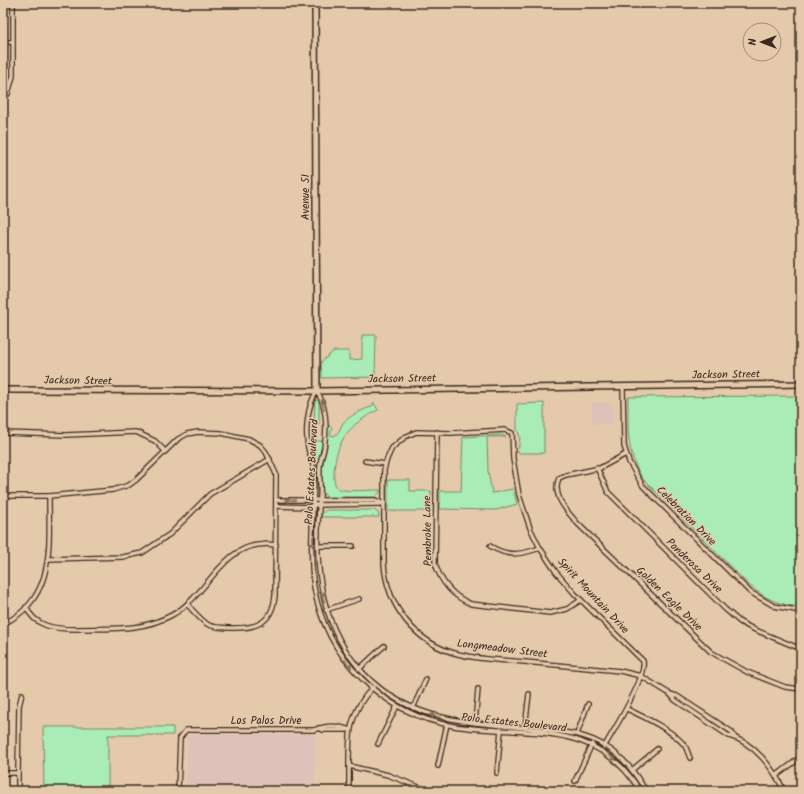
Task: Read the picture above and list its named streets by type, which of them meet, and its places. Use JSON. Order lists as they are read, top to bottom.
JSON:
{
  "streets": {
    "main road": ["Avenue 51", "Jackson Street"],
    "street": [
      "Polo Estates Boulevard",
      "Celebration Drive",
      "Pembroke Lane",
      "Ponderosa Drive",
      "Spirit Mountain Drive",
      "Golden Eagle Drive",
      "Longmeadow Street",
      "Los Palos Drive"
    ]
  },
  "crossings": [
    ["Avenue 51", "Jackson Street"],
    ["Avenue 51", "Polo Estates Boulevard"],
    ["Jackson Street", "Polo Estates Boulevard"],
    ["Jackson Street", "Celebration Drive"],
    ["Pembroke Lane", "Spirit Mountain Drive"],
    ["Ponderosa Drive", "Golden Eagle Drive"],
    ["Spirit Mountain Drive", "Longmeadow Street"]
  ],
  "north": "left"
}
